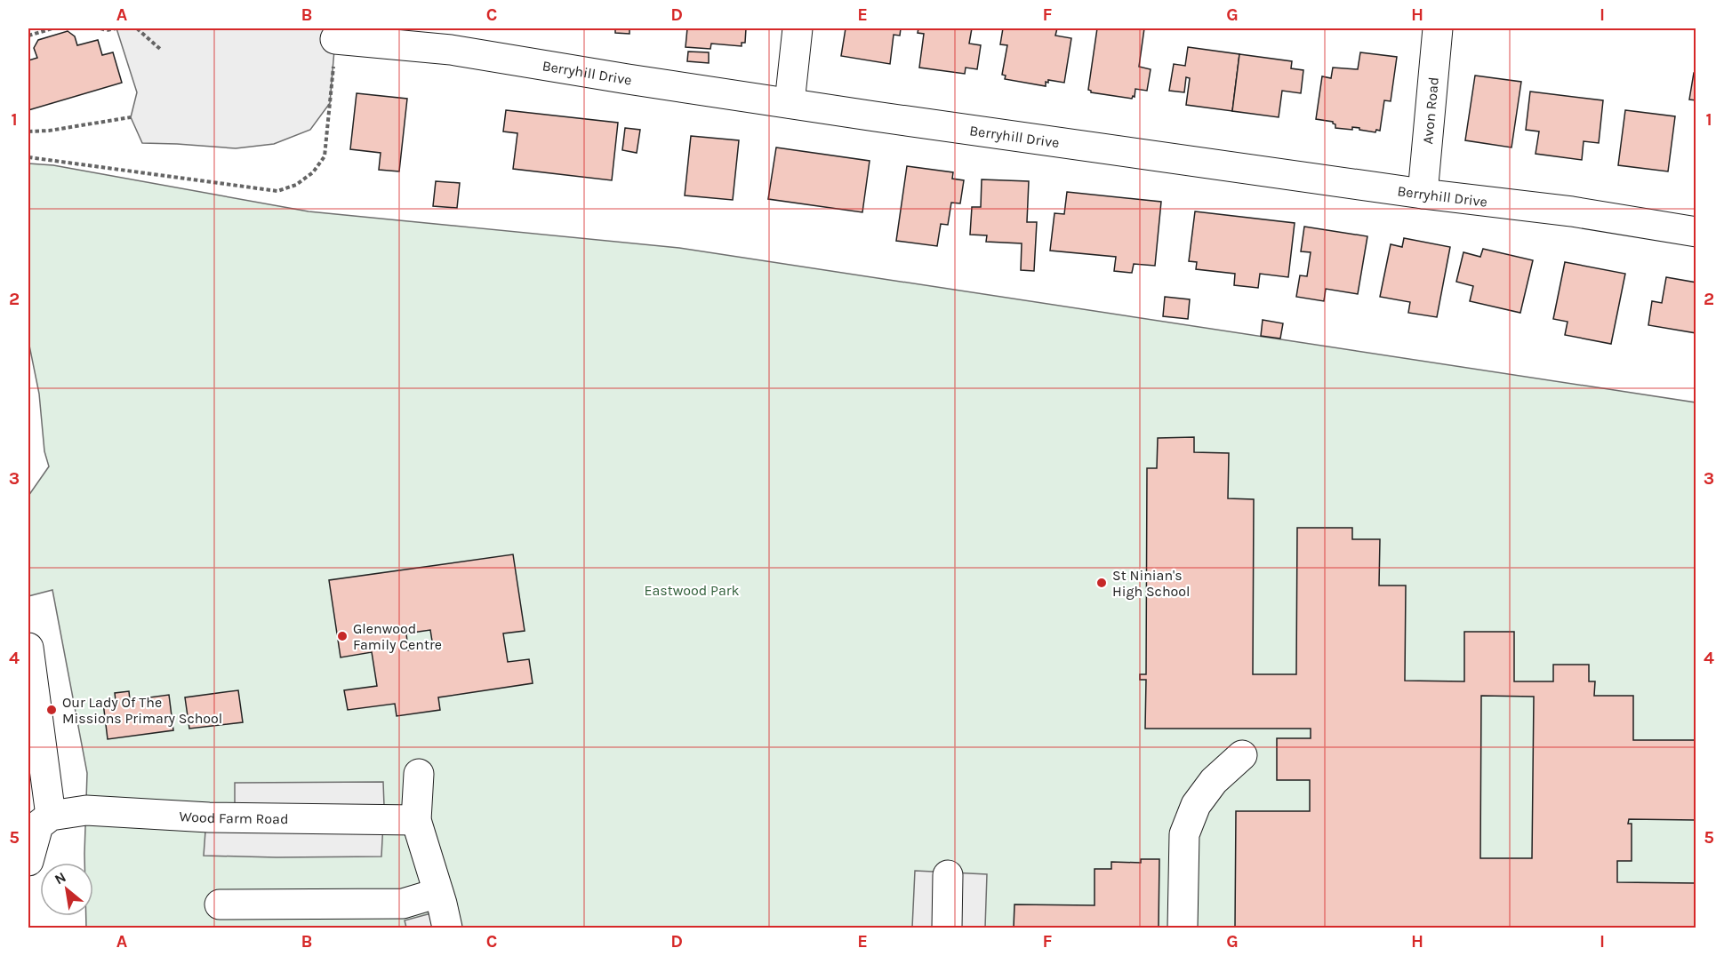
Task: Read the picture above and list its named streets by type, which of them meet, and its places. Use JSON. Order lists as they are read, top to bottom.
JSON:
{
  "streets": {
    "street": ["Berryhill Drive", "Avon Road", "Wood Farm Road"]
  },
  "crossings": [
    ["Berryhill Drive", "Avon Road"]
  ],
  "parks": ["Eastwood Park"],
  "places": ["St Ninian's High School", "Glenwood Family Centre", "Our Lady Of The Missions Primary School"],
  "north": "top left",
  "grid": {
    "columns": [
      "A",
      "B",
      "C",
      "D",
      "E",
      "F",
      "G",
      "H",
      "I"
    ],
    "rows": [
      "1",
      "2",
      "3",
      "4",
      "5"
    ]
  }
}
